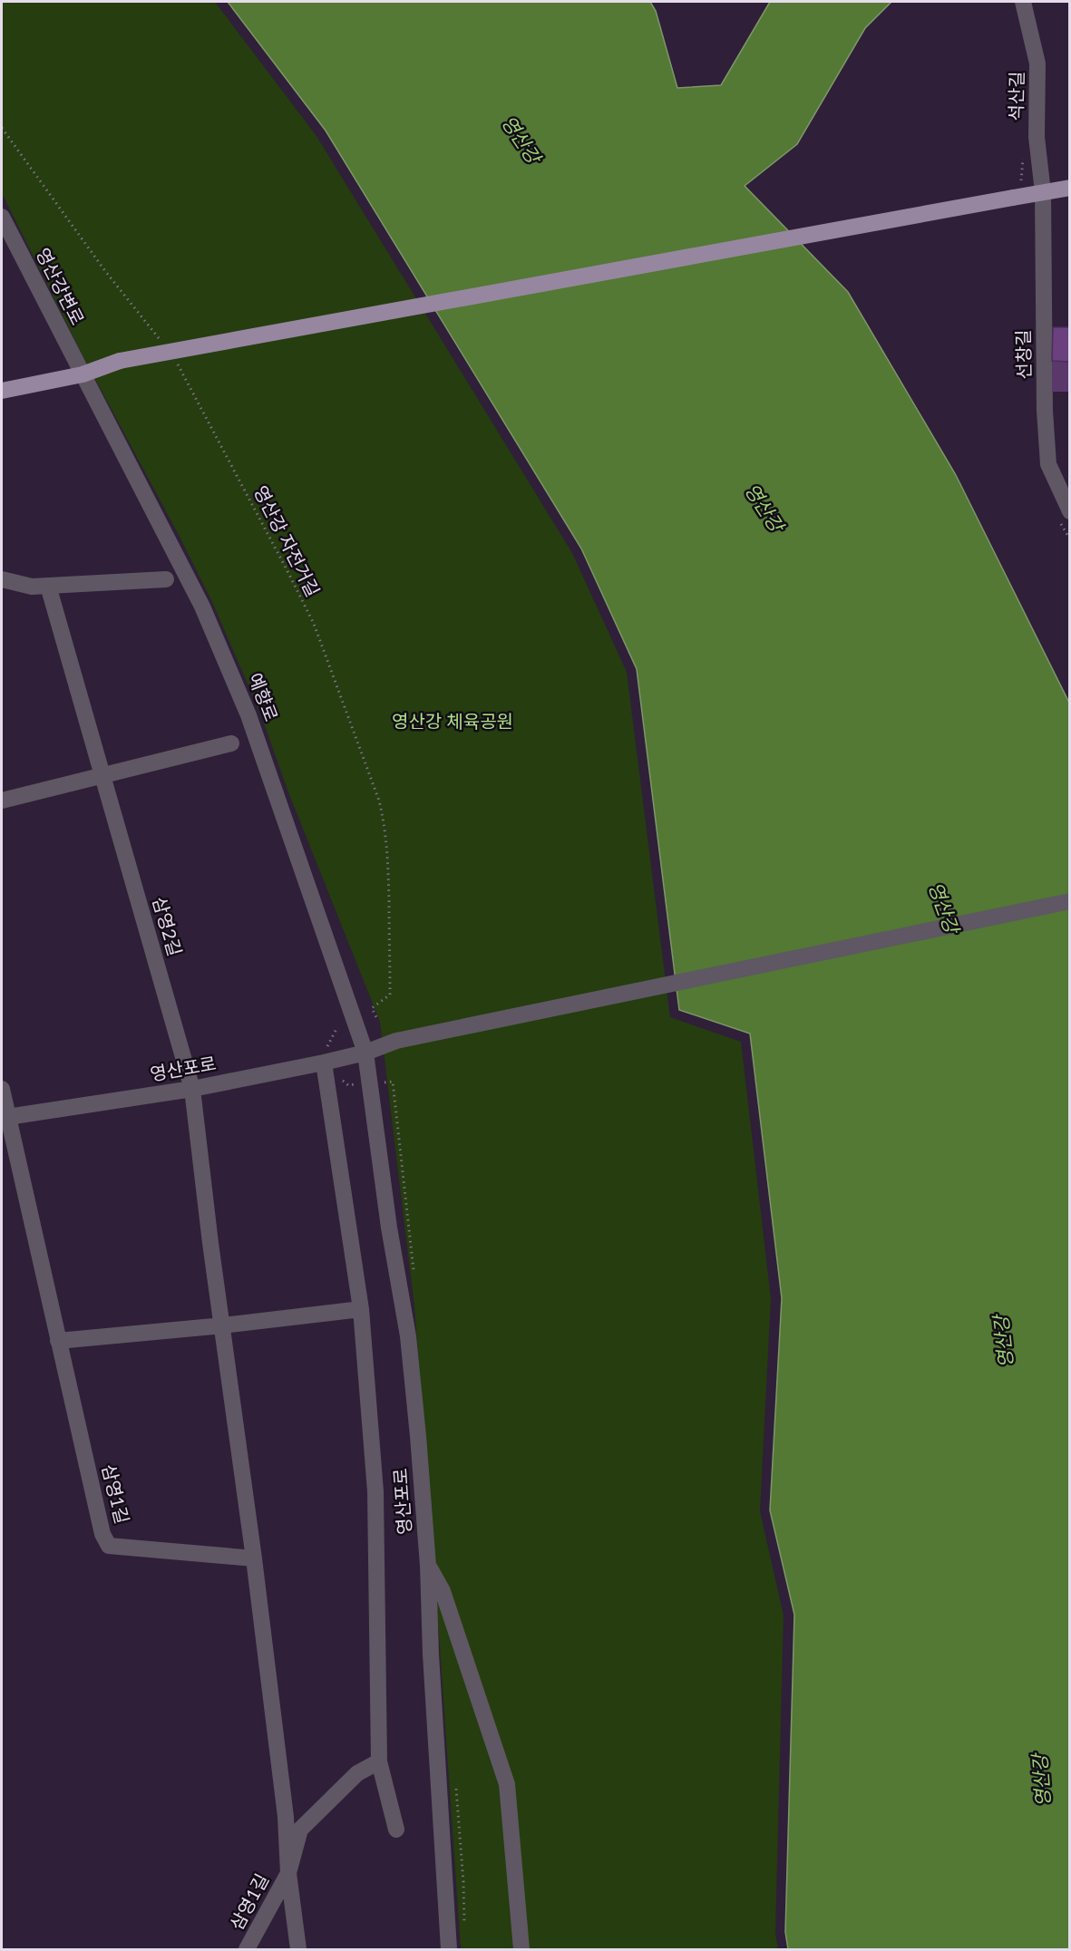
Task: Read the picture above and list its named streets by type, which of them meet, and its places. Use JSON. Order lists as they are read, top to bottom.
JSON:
{
  "streets": {
    "street": [
      "석산길",
      "영산강변로",
      "선창길",
      "예향로",
      "삼영2길",
      "영산포로",
      "삼영1길"
    ],
    "path": ["영산강 자전거길"]
  },
  "crossings": [
    ["석산길", "선창길"],
    ["영산강변로", "예향로"],
    ["예향로", "영산포로"],
    ["삼영2길", "영산포로"],
    ["삼영2길", "삼영1길"],
    ["영산포로", "삼영1길"]
  ],
  "water": ["영산강"],
  "parks": ["영산강 체육공원"]
}
